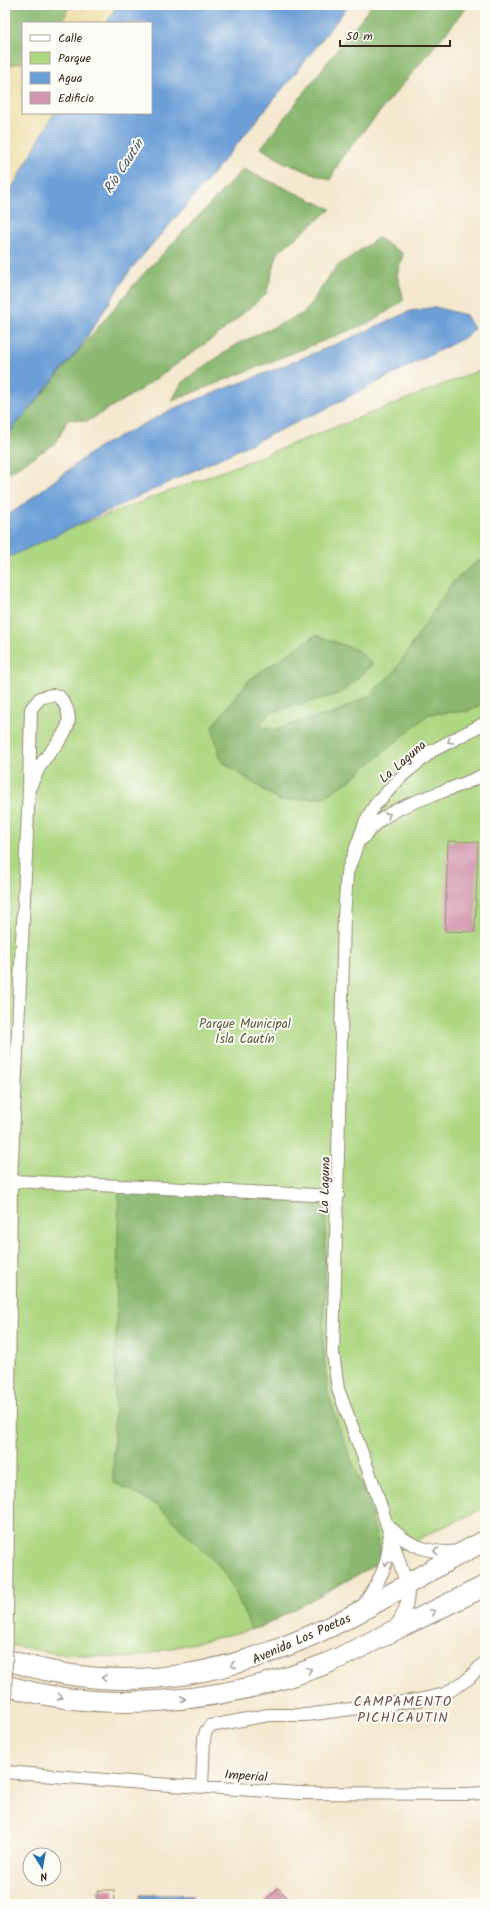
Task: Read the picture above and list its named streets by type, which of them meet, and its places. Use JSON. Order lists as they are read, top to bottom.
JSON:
{
  "streets": {
    "main road": ["Avenida Los Poetas"],
    "street": ["La Laguna", "Imperial"]
  },
  "districts": ["CAMPAMENTO PICHICAUTIN"],
  "water": ["Río Cautín"],
  "parks": ["Parque Municipal Isla Cautín"],
  "legend": [
    "Calle",
    "Parque",
    "Agua",
    "Edificio"
  ],
  "scale_bar": "50 m",
  "north": "bottom"
}
